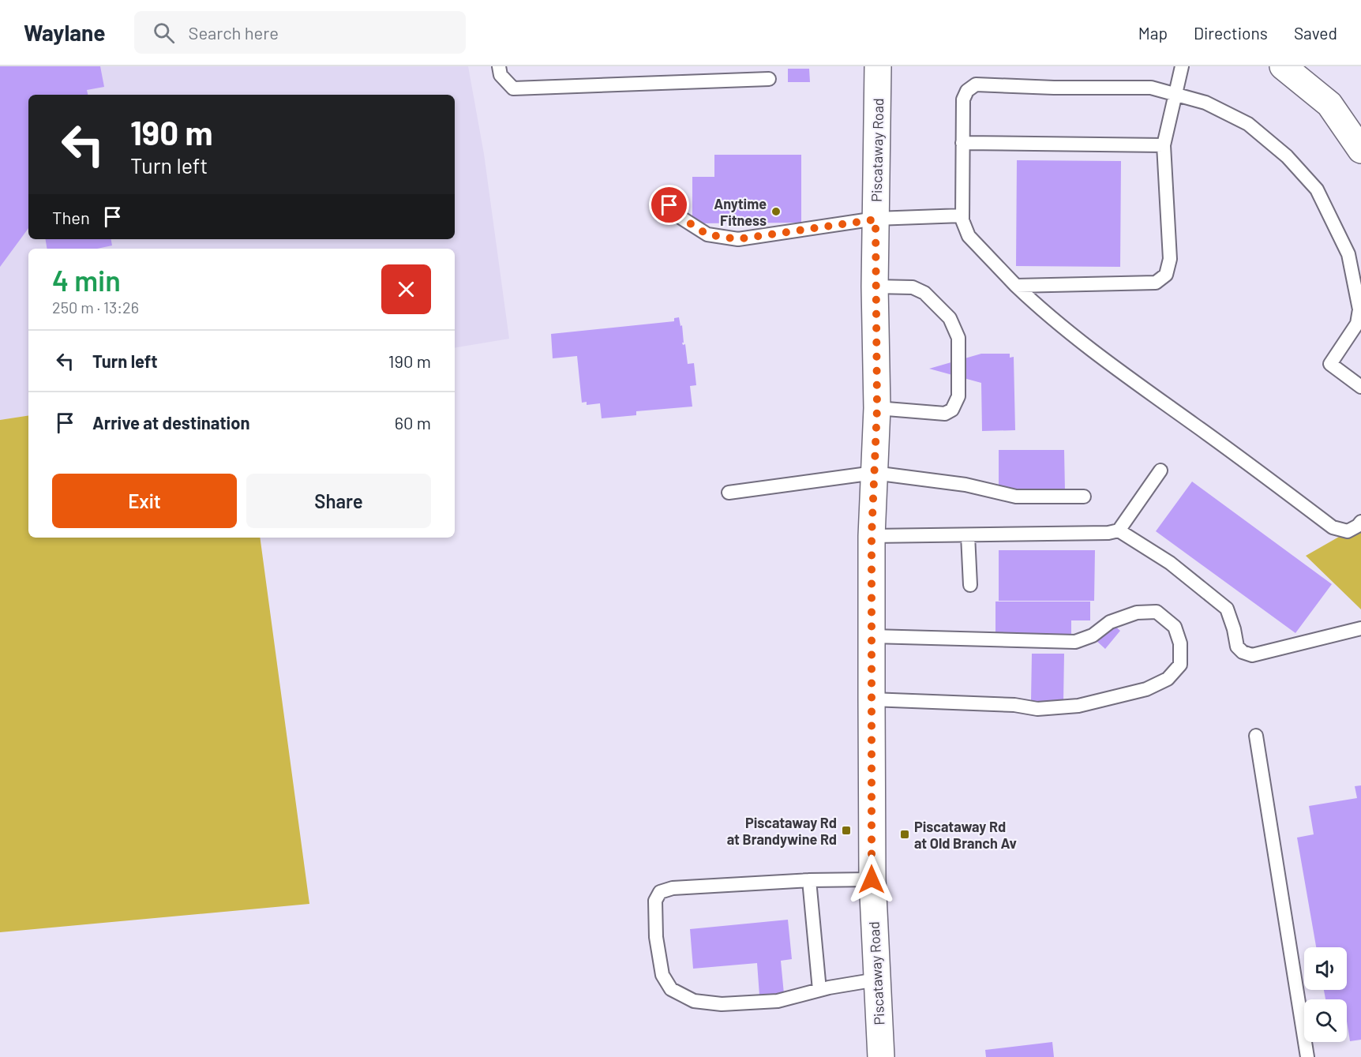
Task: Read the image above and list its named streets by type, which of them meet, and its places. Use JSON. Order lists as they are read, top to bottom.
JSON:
{
  "streets": {
    "main road": ["Piscataway Road"]
  },
  "places": {
    "other": ["Anytime Fitness"],
    "transit": ["Piscataway Rd at Brandywine Rd", "Piscataway Rd at Old Branch Av"]
  },
  "page": {
    "header": "Waylane",
    "search": "Search here",
    "nav": ["Map", "Directions", "Saved"],
    "turn": ["190 m", "Turn left"],
    "then": "Then",
    "heading": ["4 min", "250 m · 13:26"],
    "list": [
      {
        "name": "Turn left",
        "value": "190 m"
      },
      {
        "name": "Arrive at destination",
        "value": "60 m"
      }
    ],
    "buttons": ["Exit", "Share"]
  }
}
